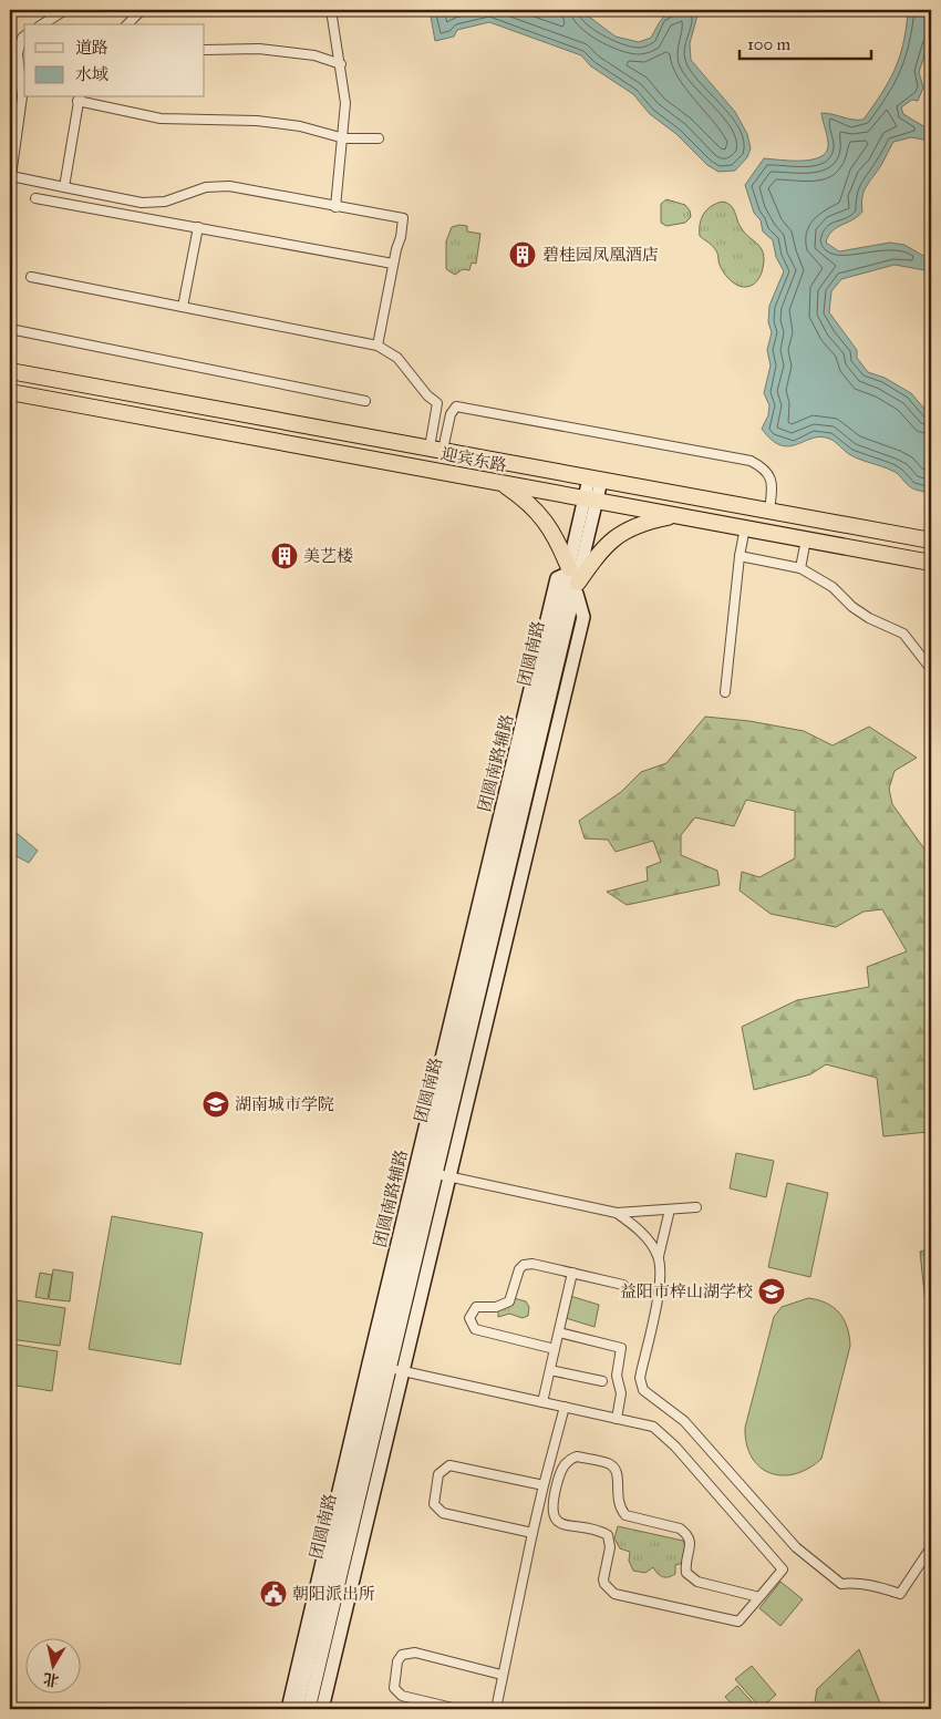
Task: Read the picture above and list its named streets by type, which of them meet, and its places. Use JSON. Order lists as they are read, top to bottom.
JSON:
{
  "streets": {
    "highway": ["迎宾东路"],
    "main road": ["团圆南路", "团圆南路辅路"]
  },
  "crossings": [
    ["迎宾东路", "团圆南路"],
    ["团圆南路", "团圆南路辅路"]
  ],
  "places": {
    "building": ["碧桂园凤凰酒店", "美艺楼"],
    "school or university": ["湖南城市学院", "益阳市梓山湖学校"],
    "public building": ["朝阳派出所"]
  },
  "legend": ["道路", "水域"],
  "scale_bar": "100 m",
  "north": "bottom"
}
